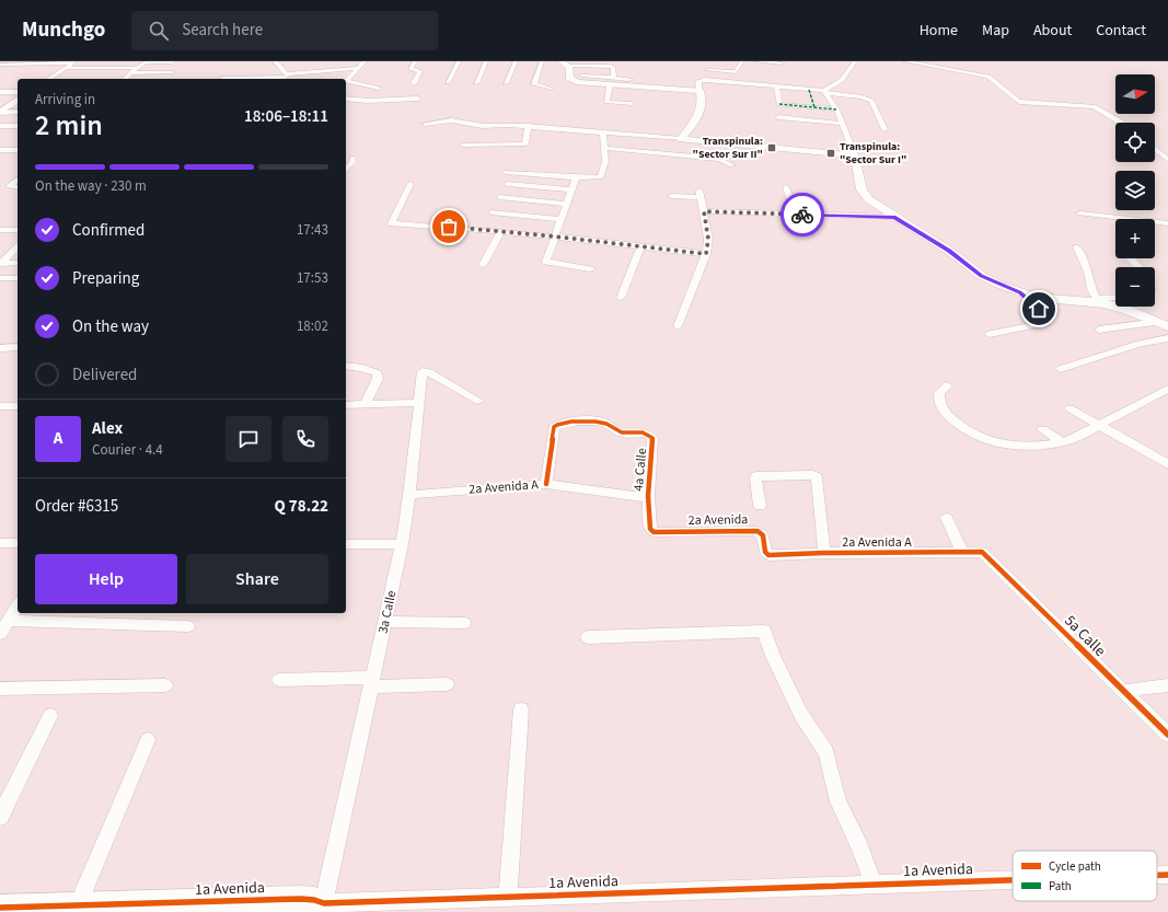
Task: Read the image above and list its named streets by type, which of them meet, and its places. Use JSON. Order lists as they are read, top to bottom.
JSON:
{
  "streets": {
    "street": [
      "4a Calle",
      "2a Avenida A",
      "2a Avenida",
      "3a Calle",
      "5a Calle",
      "1a Avenida"
    ]
  },
  "crossings": [
    ["4a Calle", "2a Avenida A"],
    ["4a Calle", "2a Avenida"],
    ["2a Avenida A", "2a Avenida"],
    ["2a Avenida A", "3a Calle"],
    ["2a Avenida A", "5a Calle"],
    ["3a Calle", "1a Avenida"]
  ],
  "places": {
    "transit": ["Transpinula: \"Sector Sur II\"", "Transpinula: \"Sector Sur I\""]
  },
  "legend": ["Cycle path", "Path"],
  "north": "right",
  "page": {
    "header": "Munchgo",
    "search": "Search here",
    "nav": [
      "Home",
      "Map",
      "About",
      "Contact"
    ],
    "map_buttons": ["+", "−"],
    "heading": ["2 min", "Arriving in", "18:06–18:11"],
    "panel": [
      "Alex",
      "Courier · 4.4",
      "Order #6315",
      "Q 78.22"
    ],
    "bar": "On the way · 230 m",
    "list": [
      ["Confirmed", "17:43"],
      ["Preparing", "17:53"],
      ["On the way", "18:02"],
      "Delivered"
    ],
    "round": "A",
    "buttons": ["Help", "Share"]
  }
}
